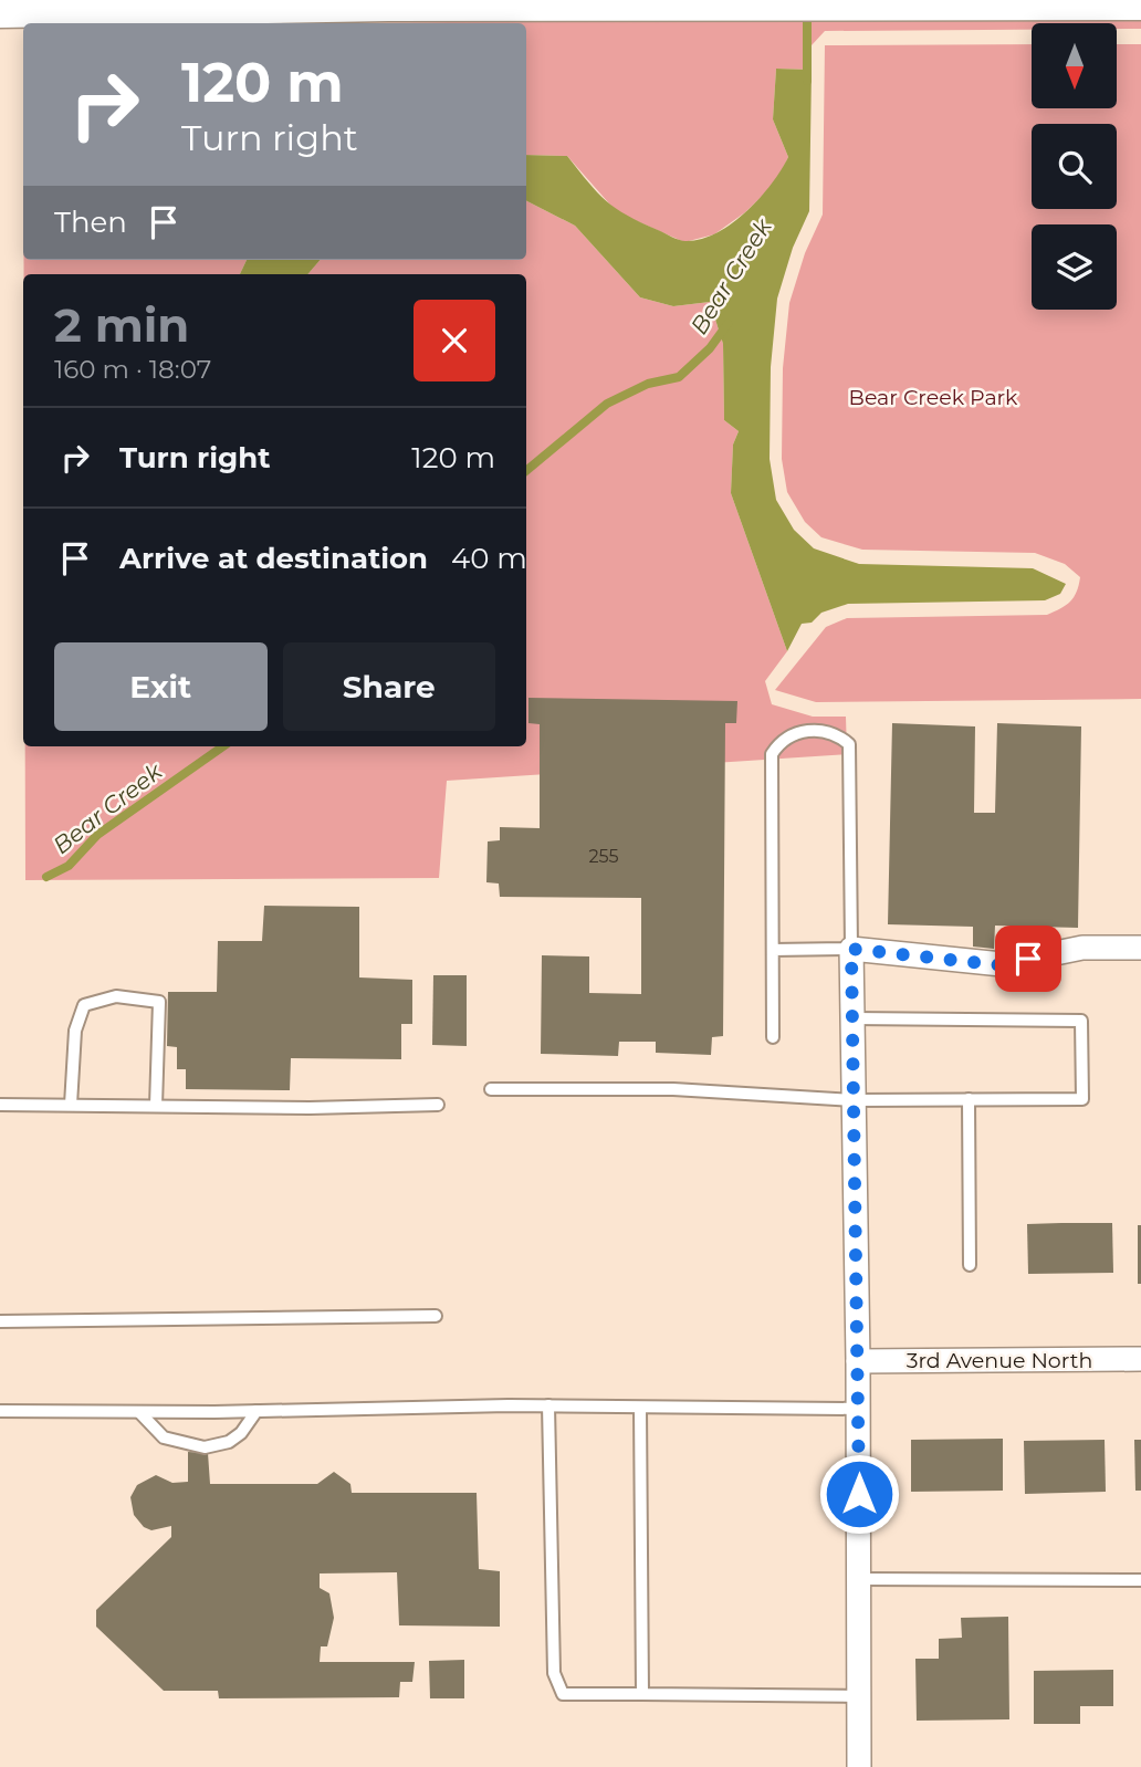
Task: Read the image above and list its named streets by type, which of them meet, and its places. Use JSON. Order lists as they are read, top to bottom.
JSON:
{
  "streets": {
    "street": ["3rd Avenue North"]
  },
  "water": ["Bear Creek"],
  "parks": ["Bear Creek Park"],
  "house_numbers": ["255"],
  "north": "bottom",
  "page": {
    "turn": ["120 m", "Turn right"],
    "then": "Then",
    "heading": ["2 min", "160 m · 18:07"],
    "list": [
      {
        "name": "Turn right",
        "value": "120 m"
      },
      {
        "name": "Arrive at destination",
        "value": "40 m"
      }
    ],
    "buttons": ["Exit", "Share"]
  }
}
